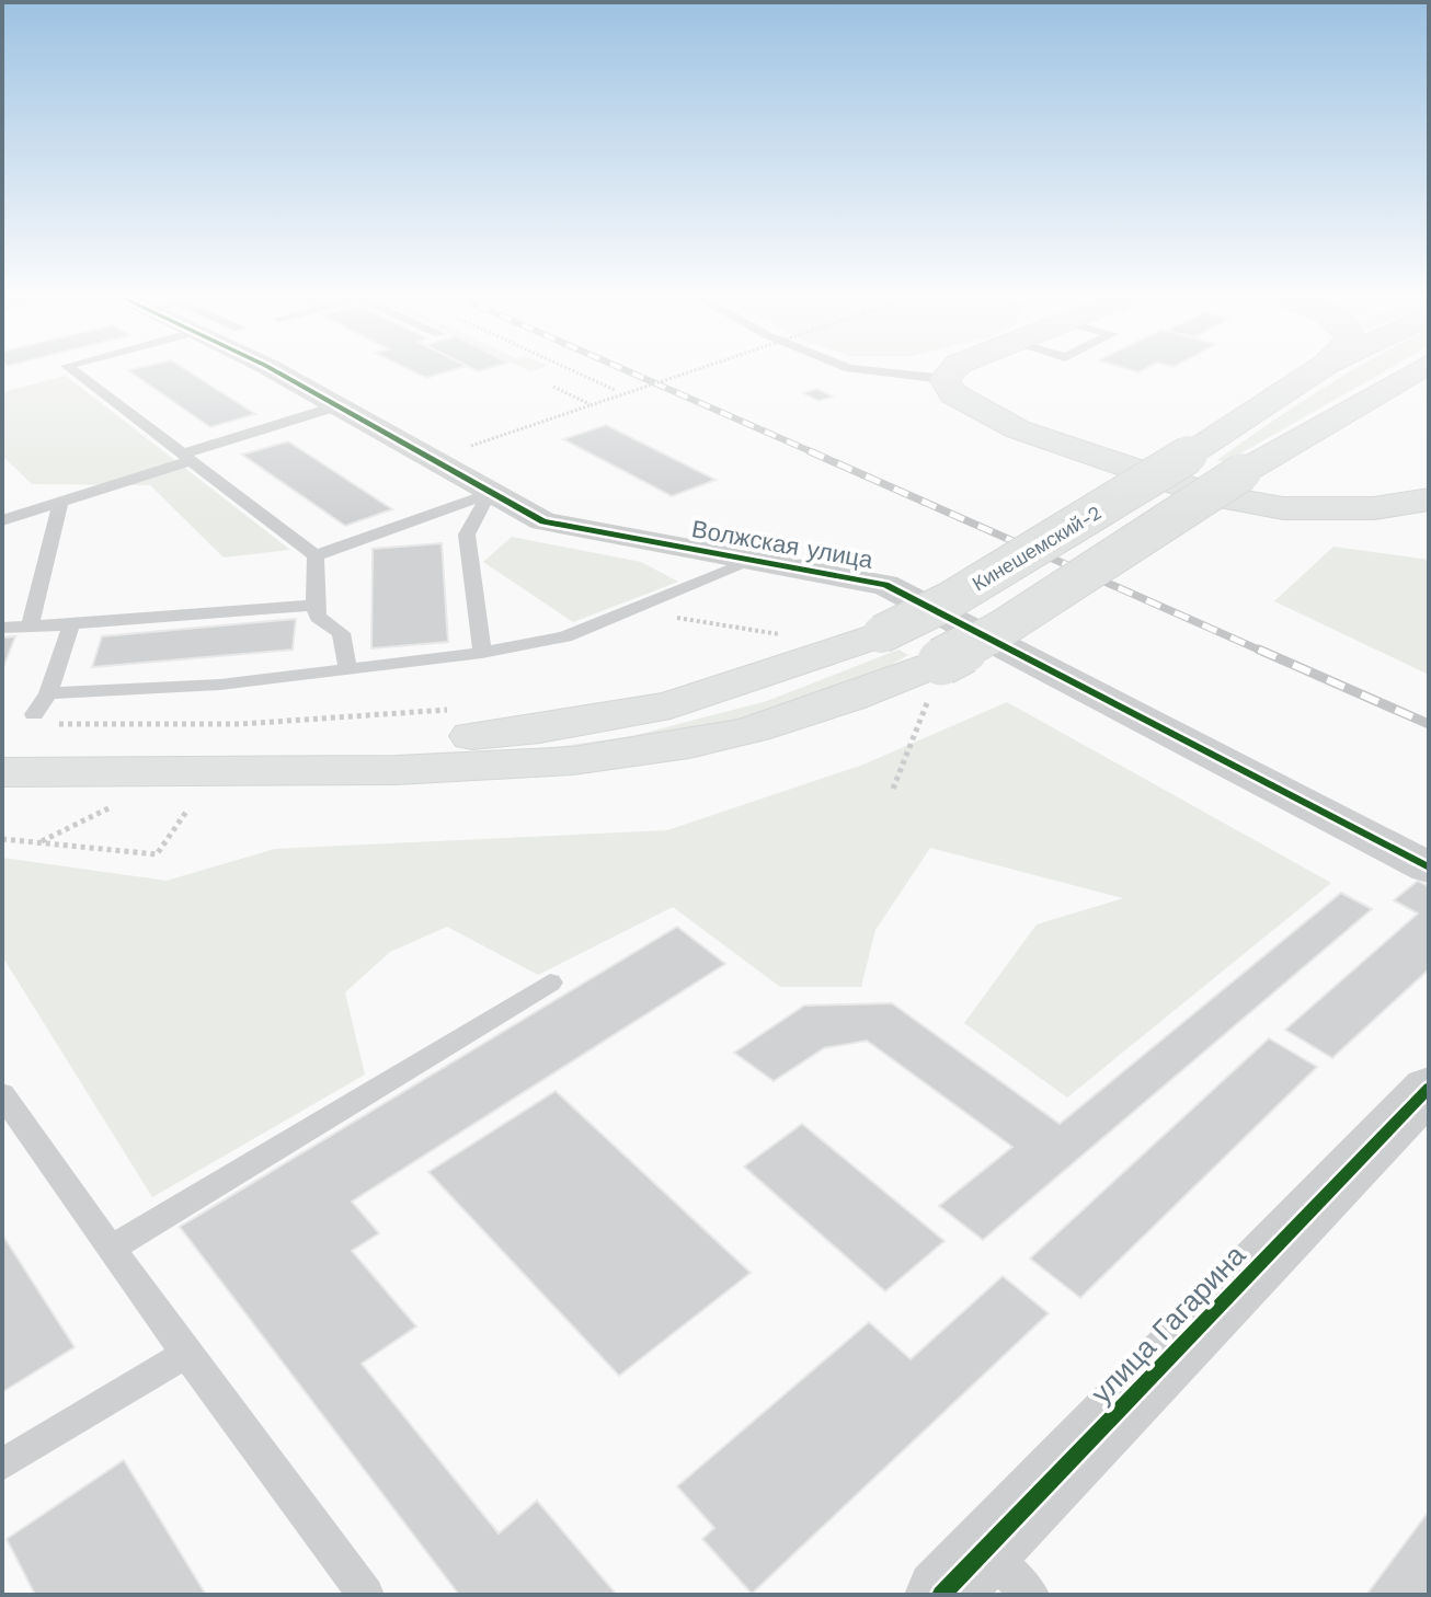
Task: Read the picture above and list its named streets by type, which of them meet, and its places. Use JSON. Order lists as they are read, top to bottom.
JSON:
{
  "streets": {
    "main road": ["Кинешемский-2"],
    "street": ["Волжская улица", "улица Гагарина"]
  }
}
